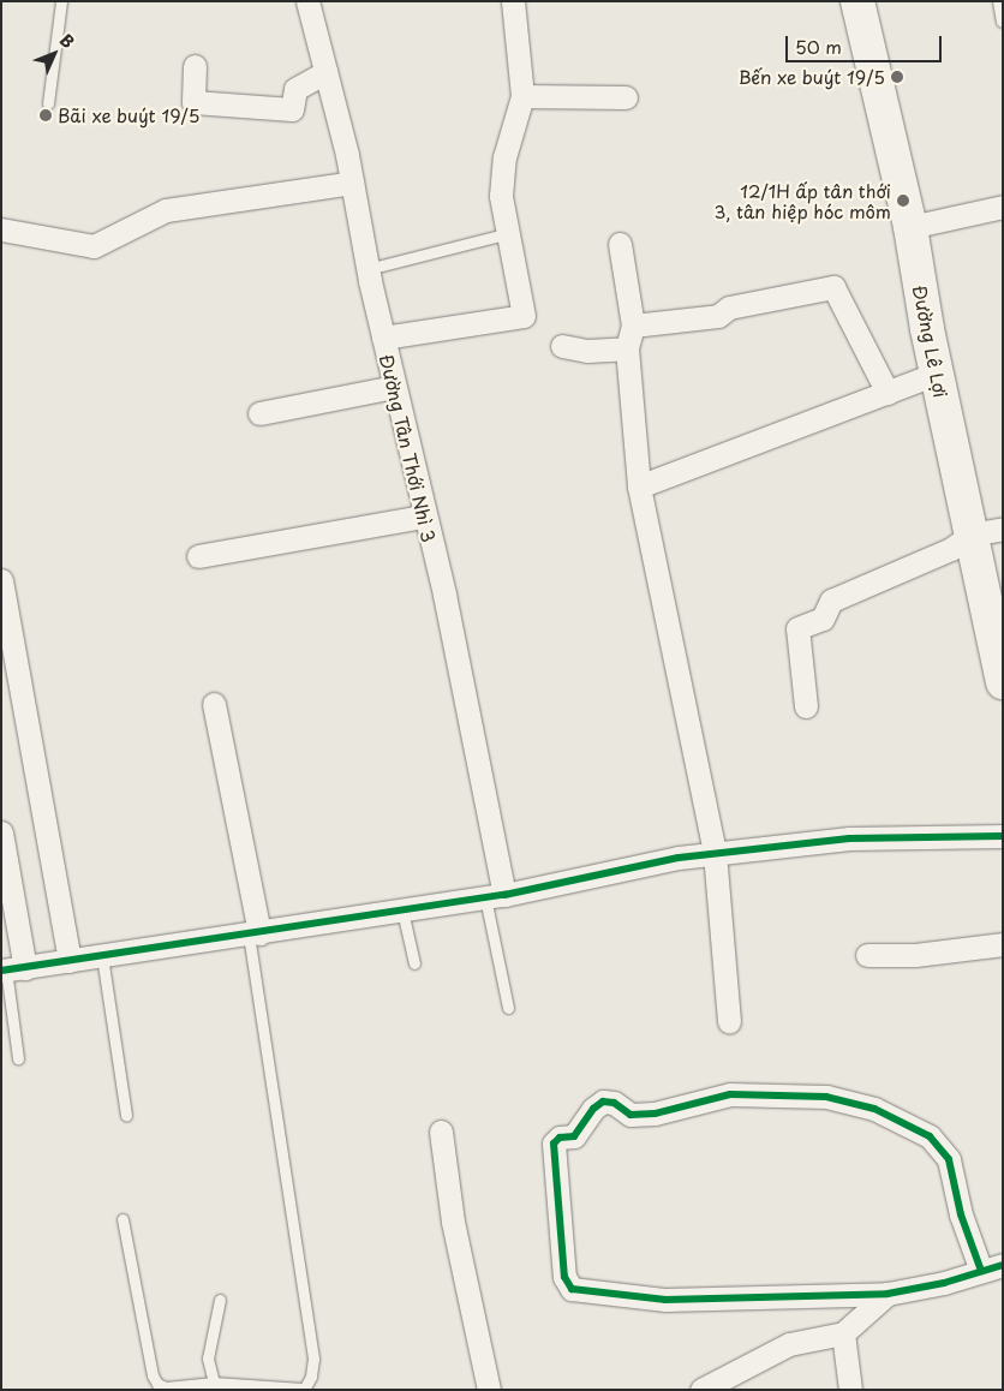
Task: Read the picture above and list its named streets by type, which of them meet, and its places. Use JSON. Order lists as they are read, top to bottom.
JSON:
{
  "streets": {
    "main road": ["Đường Lê Lợi"],
    "street": ["Đường Tân Thới Nhì 3"]
  },
  "places": ["Bến xe buýt 19/5", "Bãi xe buýt 19/5", "12/1H ấp tân thới 3, tân hiệp hóc môm"],
  "scale_bar": "50 m",
  "north": "top right"
}
